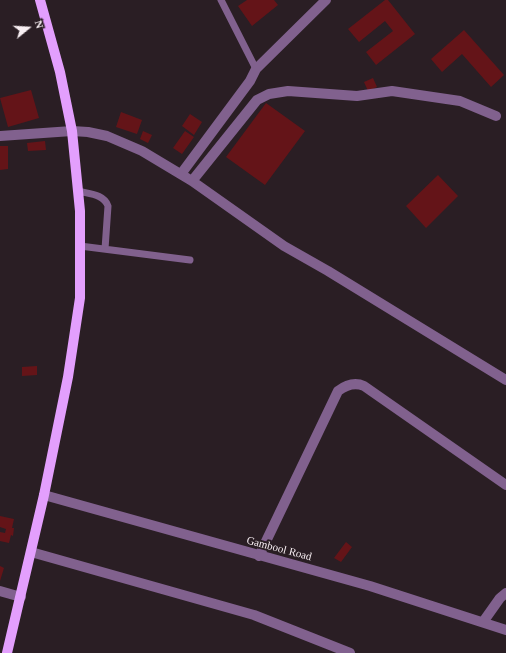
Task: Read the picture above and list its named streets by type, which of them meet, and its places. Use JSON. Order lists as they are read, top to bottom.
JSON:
{
  "streets": {
    "street": ["Gambool Road"]
  },
  "north": "right"
}
